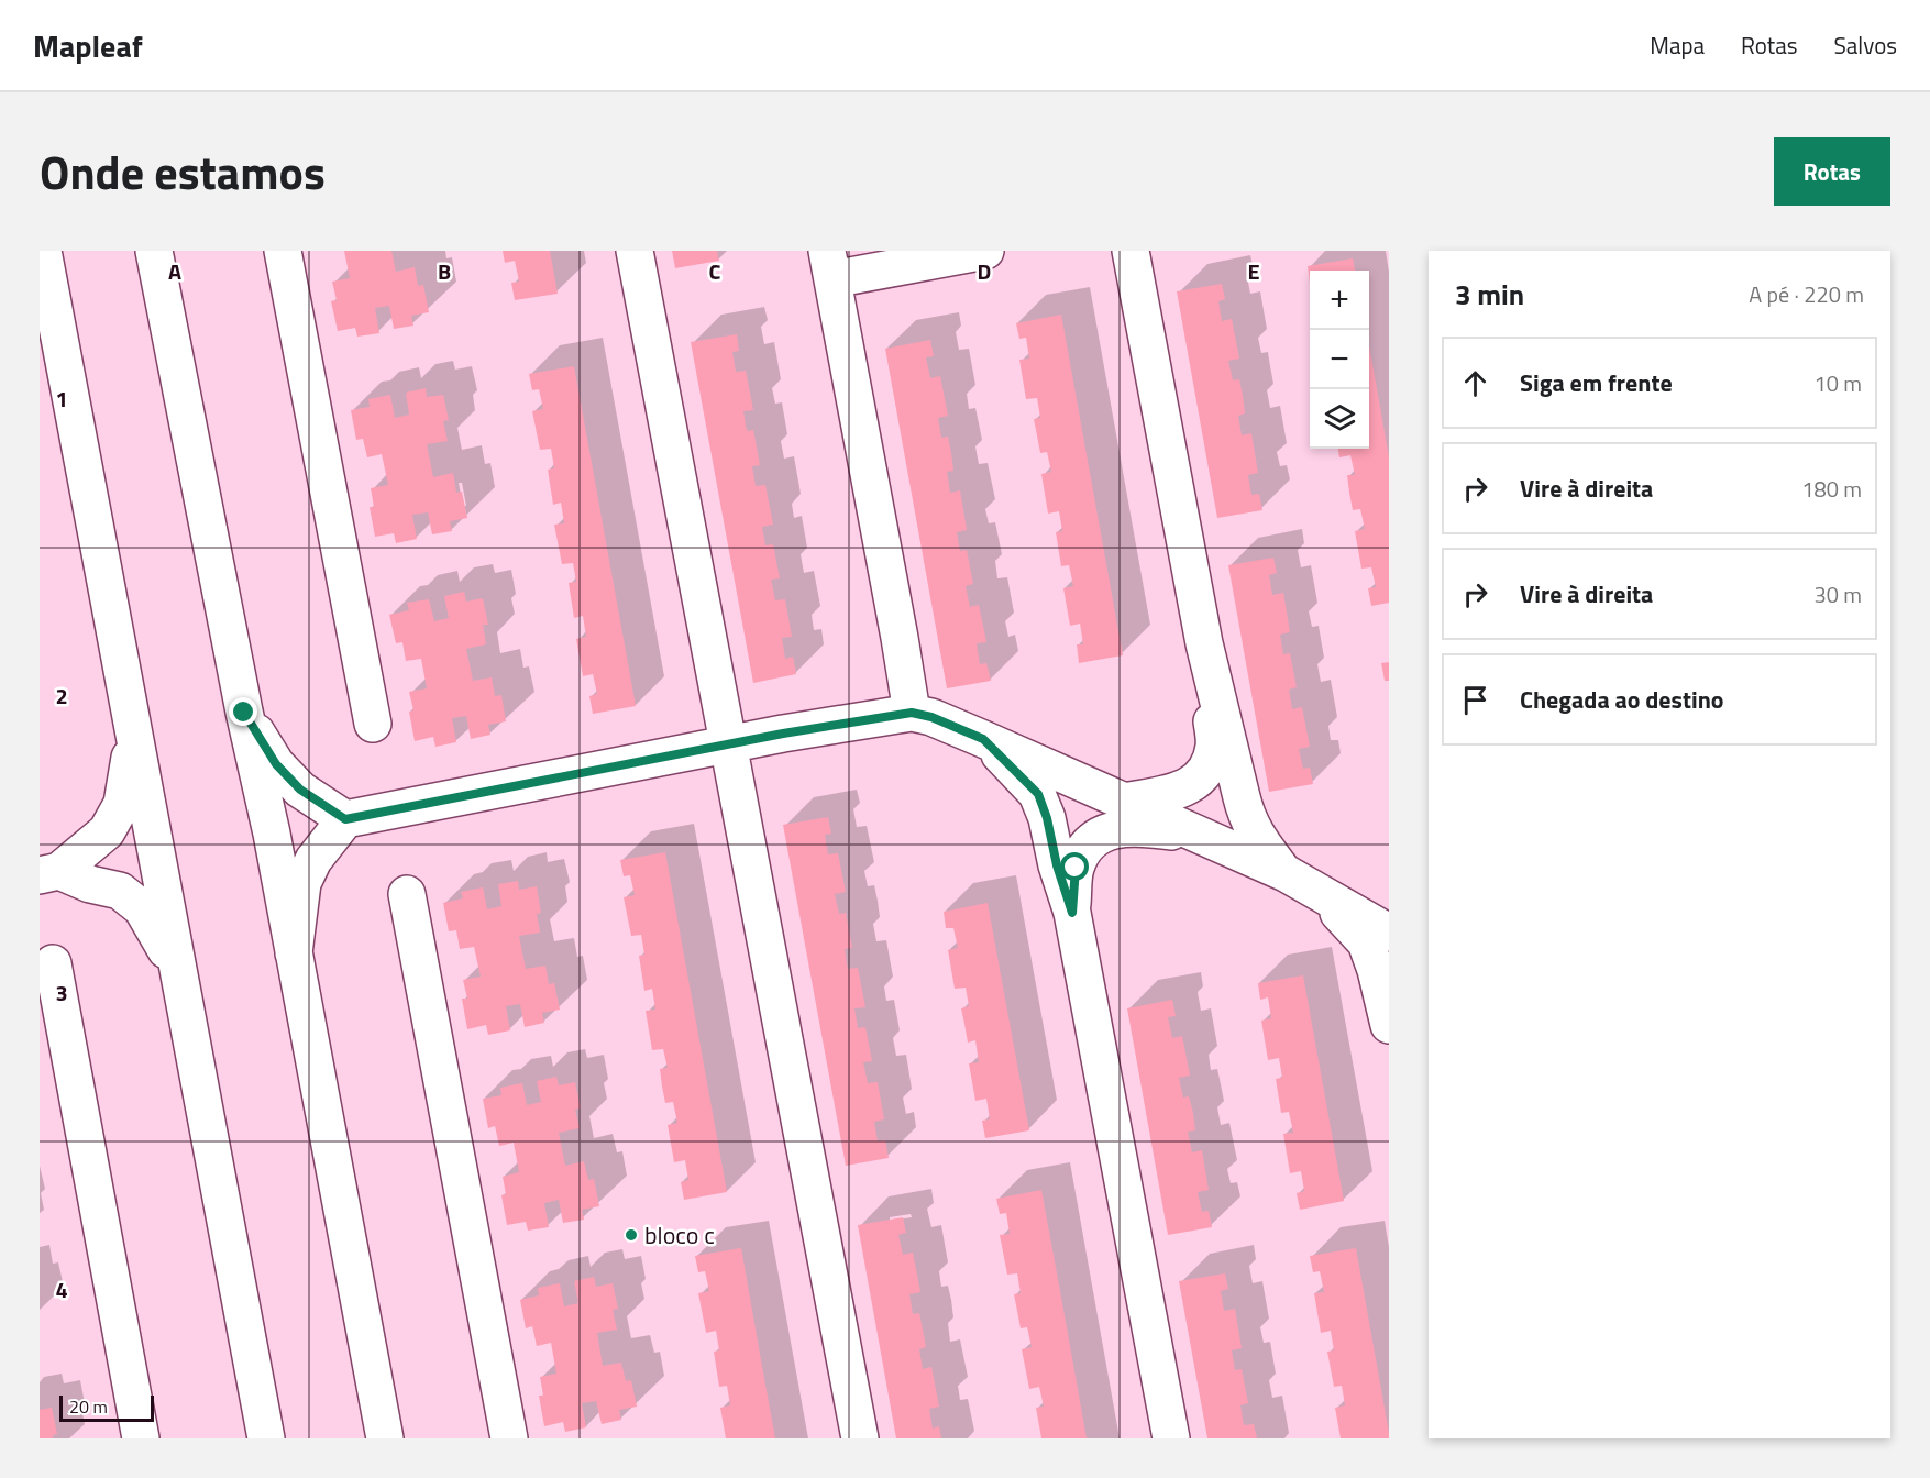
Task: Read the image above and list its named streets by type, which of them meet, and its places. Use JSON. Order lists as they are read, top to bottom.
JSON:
{
  "places": ["bloco c"],
  "scale_bar": "20 m",
  "page": {
    "header": "Mapleaf",
    "nav": ["Mapa", "Rotas", "Salvos"],
    "title": "Onde estamos",
    "buttons": "Rotas",
    "heading": ["3 min", "A pé · 220 m"],
    "map_buttons": ["+", "−"],
    "list": [
      ["Siga em frente", "10 m"],
      ["Vire à direita", "180 m"],
      ["Vire à direita", "30 m"],
      "Chegada ao destino"
    ],
    "scale": "20 m"
  },
  "grid": {
    "columns": [
      "A",
      "B",
      "C",
      "D",
      "E"
    ],
    "rows": [
      "1",
      "2",
      "3",
      "4"
    ]
  }
}
